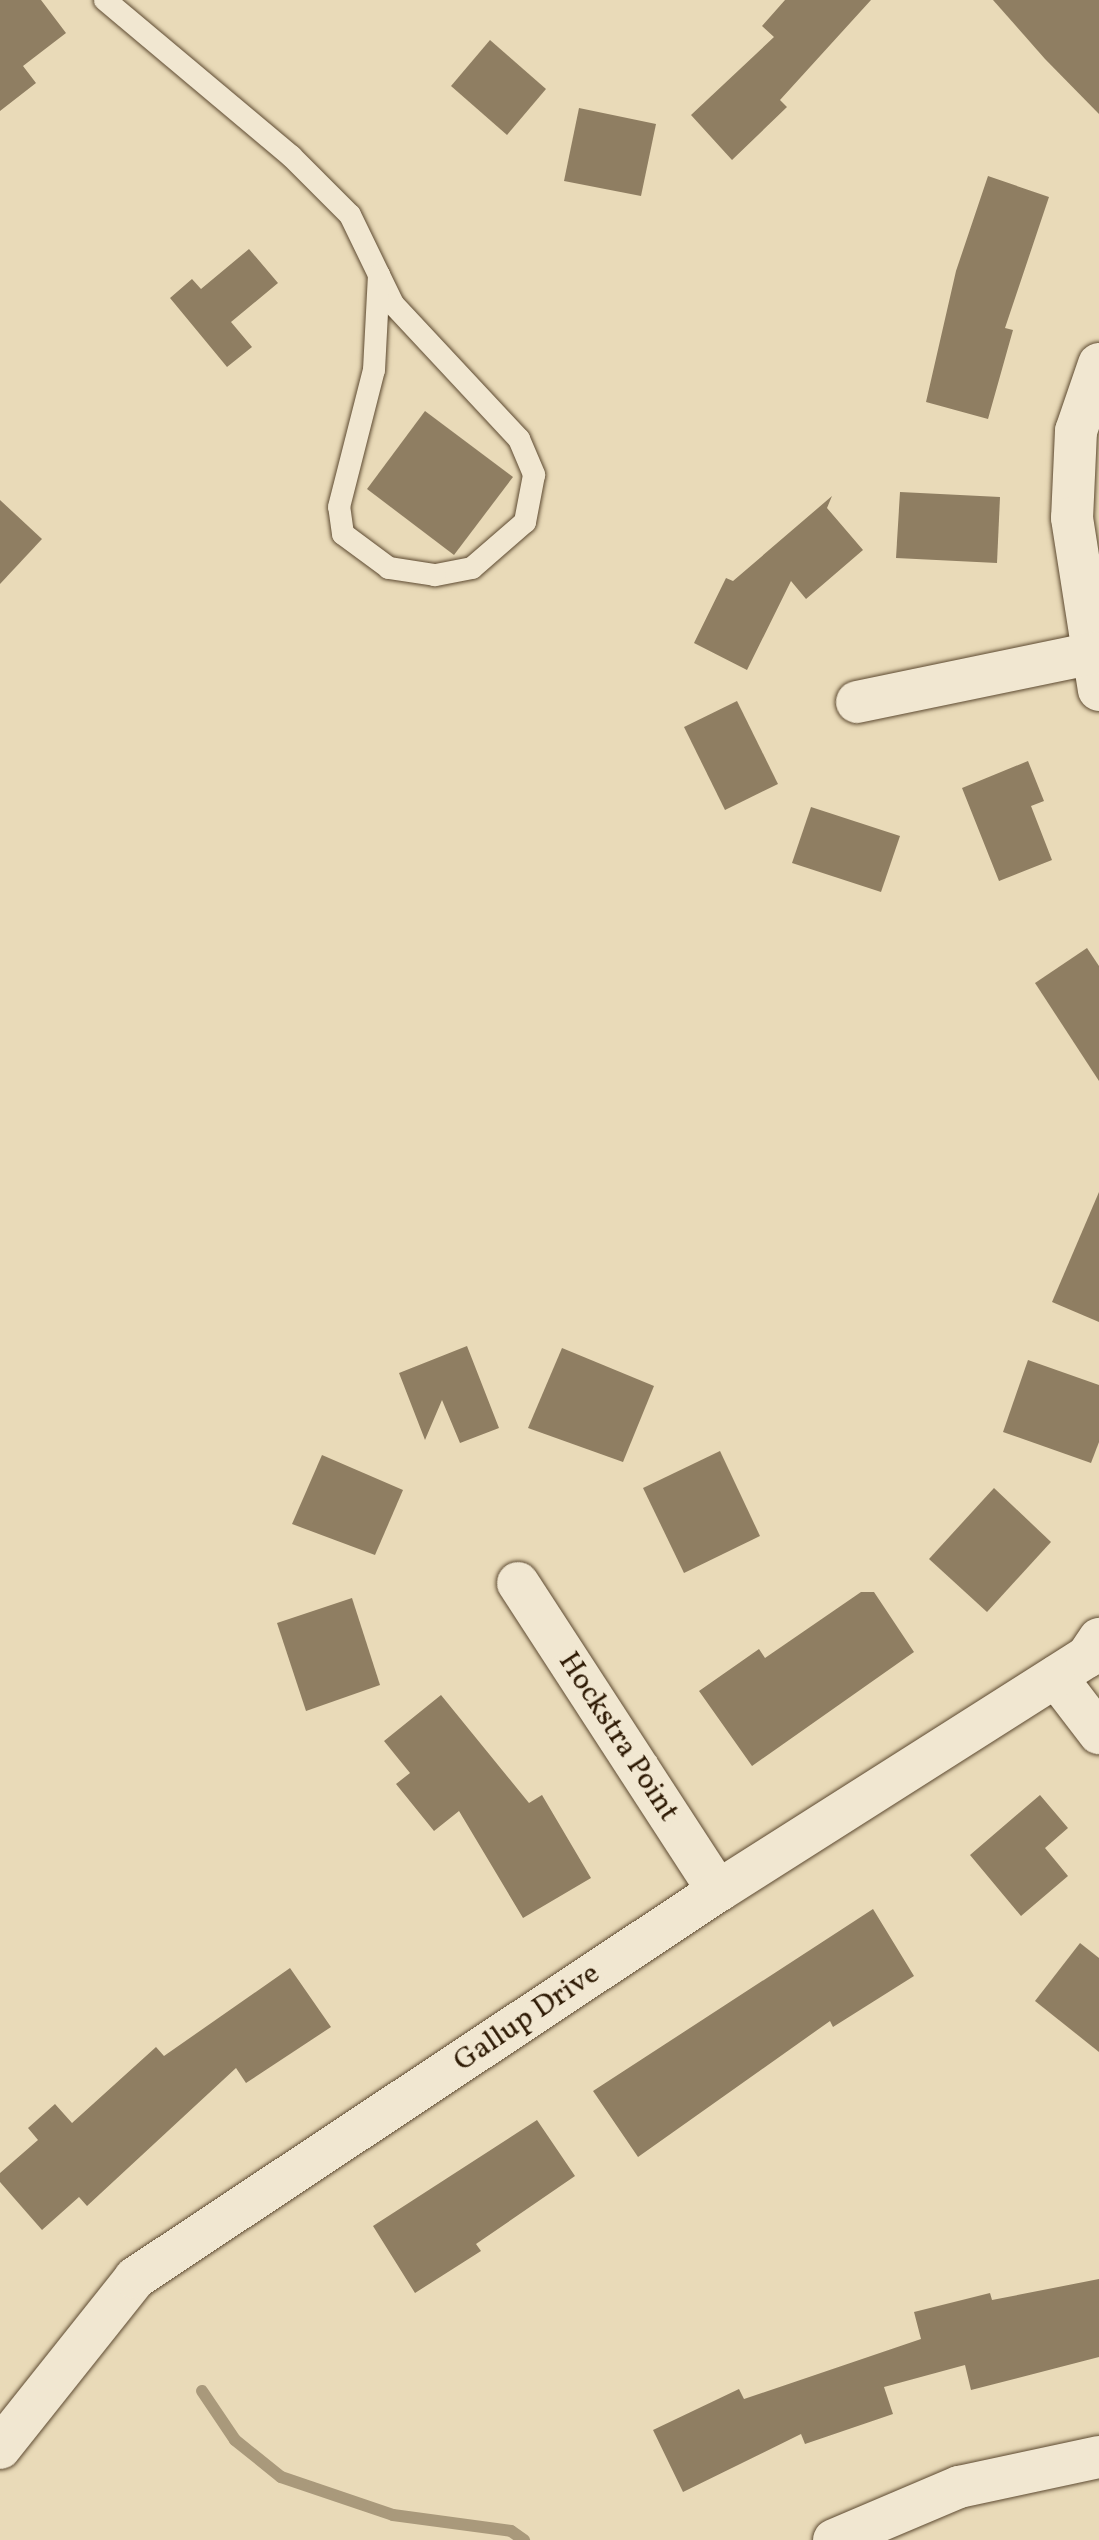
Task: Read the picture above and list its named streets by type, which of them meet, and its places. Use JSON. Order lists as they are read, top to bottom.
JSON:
{
  "streets": {
    "street": ["Hockstra Point", "Gallup Drive"]
  },
  "crossings": [
    ["Hockstra Point", "Gallup Drive"]
  ]
}
